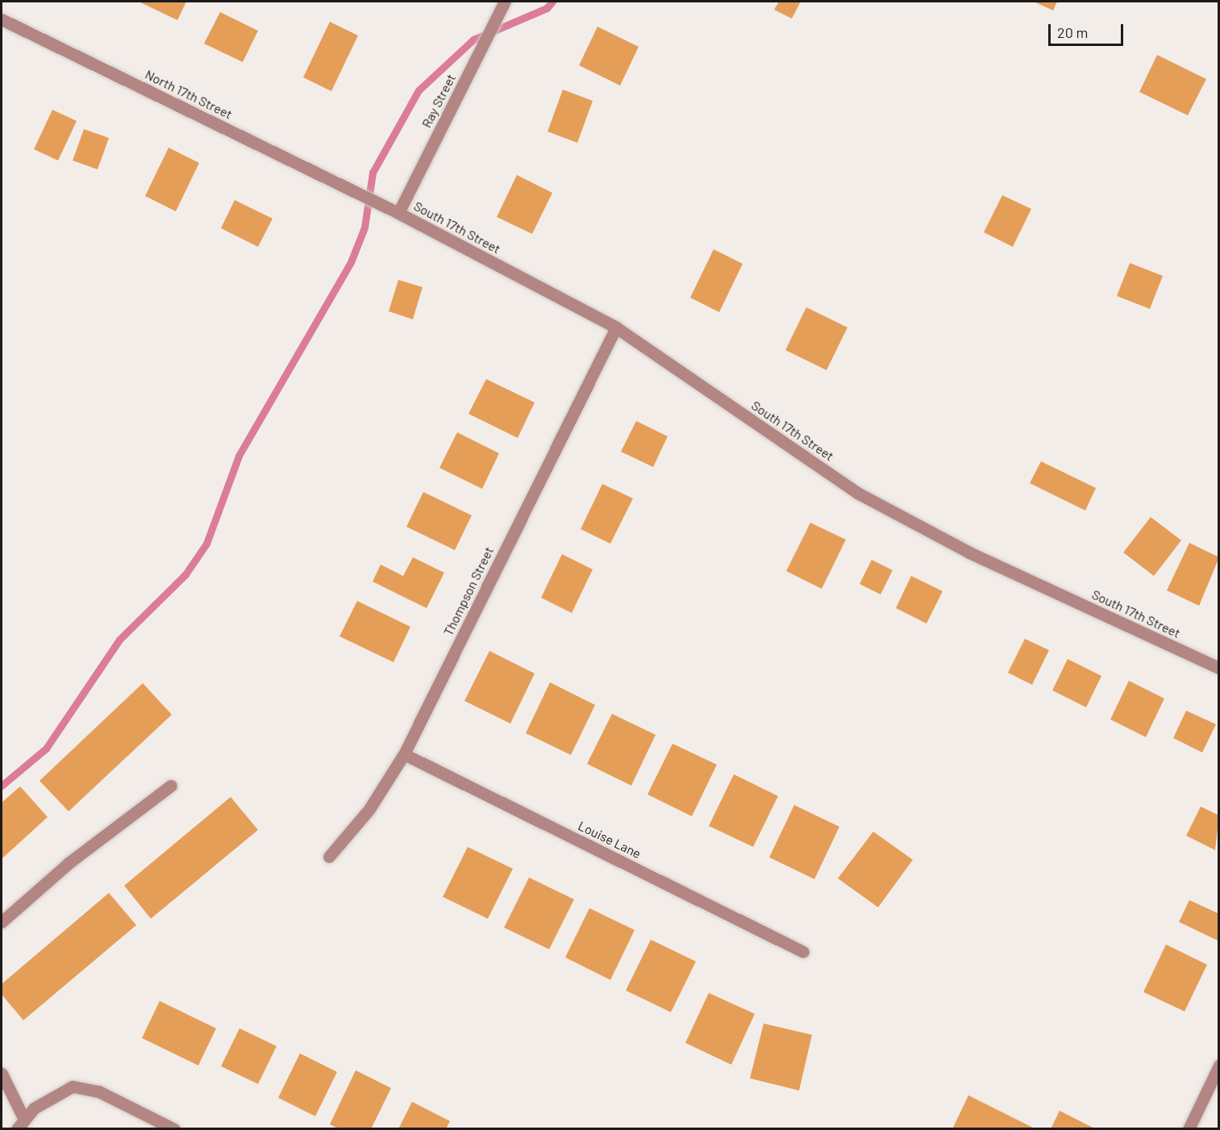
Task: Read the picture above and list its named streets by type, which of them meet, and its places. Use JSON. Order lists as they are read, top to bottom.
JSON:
{
  "streets": {
    "street": [
      "North 17th Street",
      "Ray Street",
      "South 17th Street",
      "Thompson Street",
      "Louise Lane"
    ]
  },
  "crossings": [
    ["North 17th Street", "South 17th Street"],
    ["Ray Street", "South 17th Street"],
    ["South 17th Street", "Thompson Street"],
    ["Thompson Street", "Louise Lane"]
  ],
  "scale_bar": "20 m"
}
